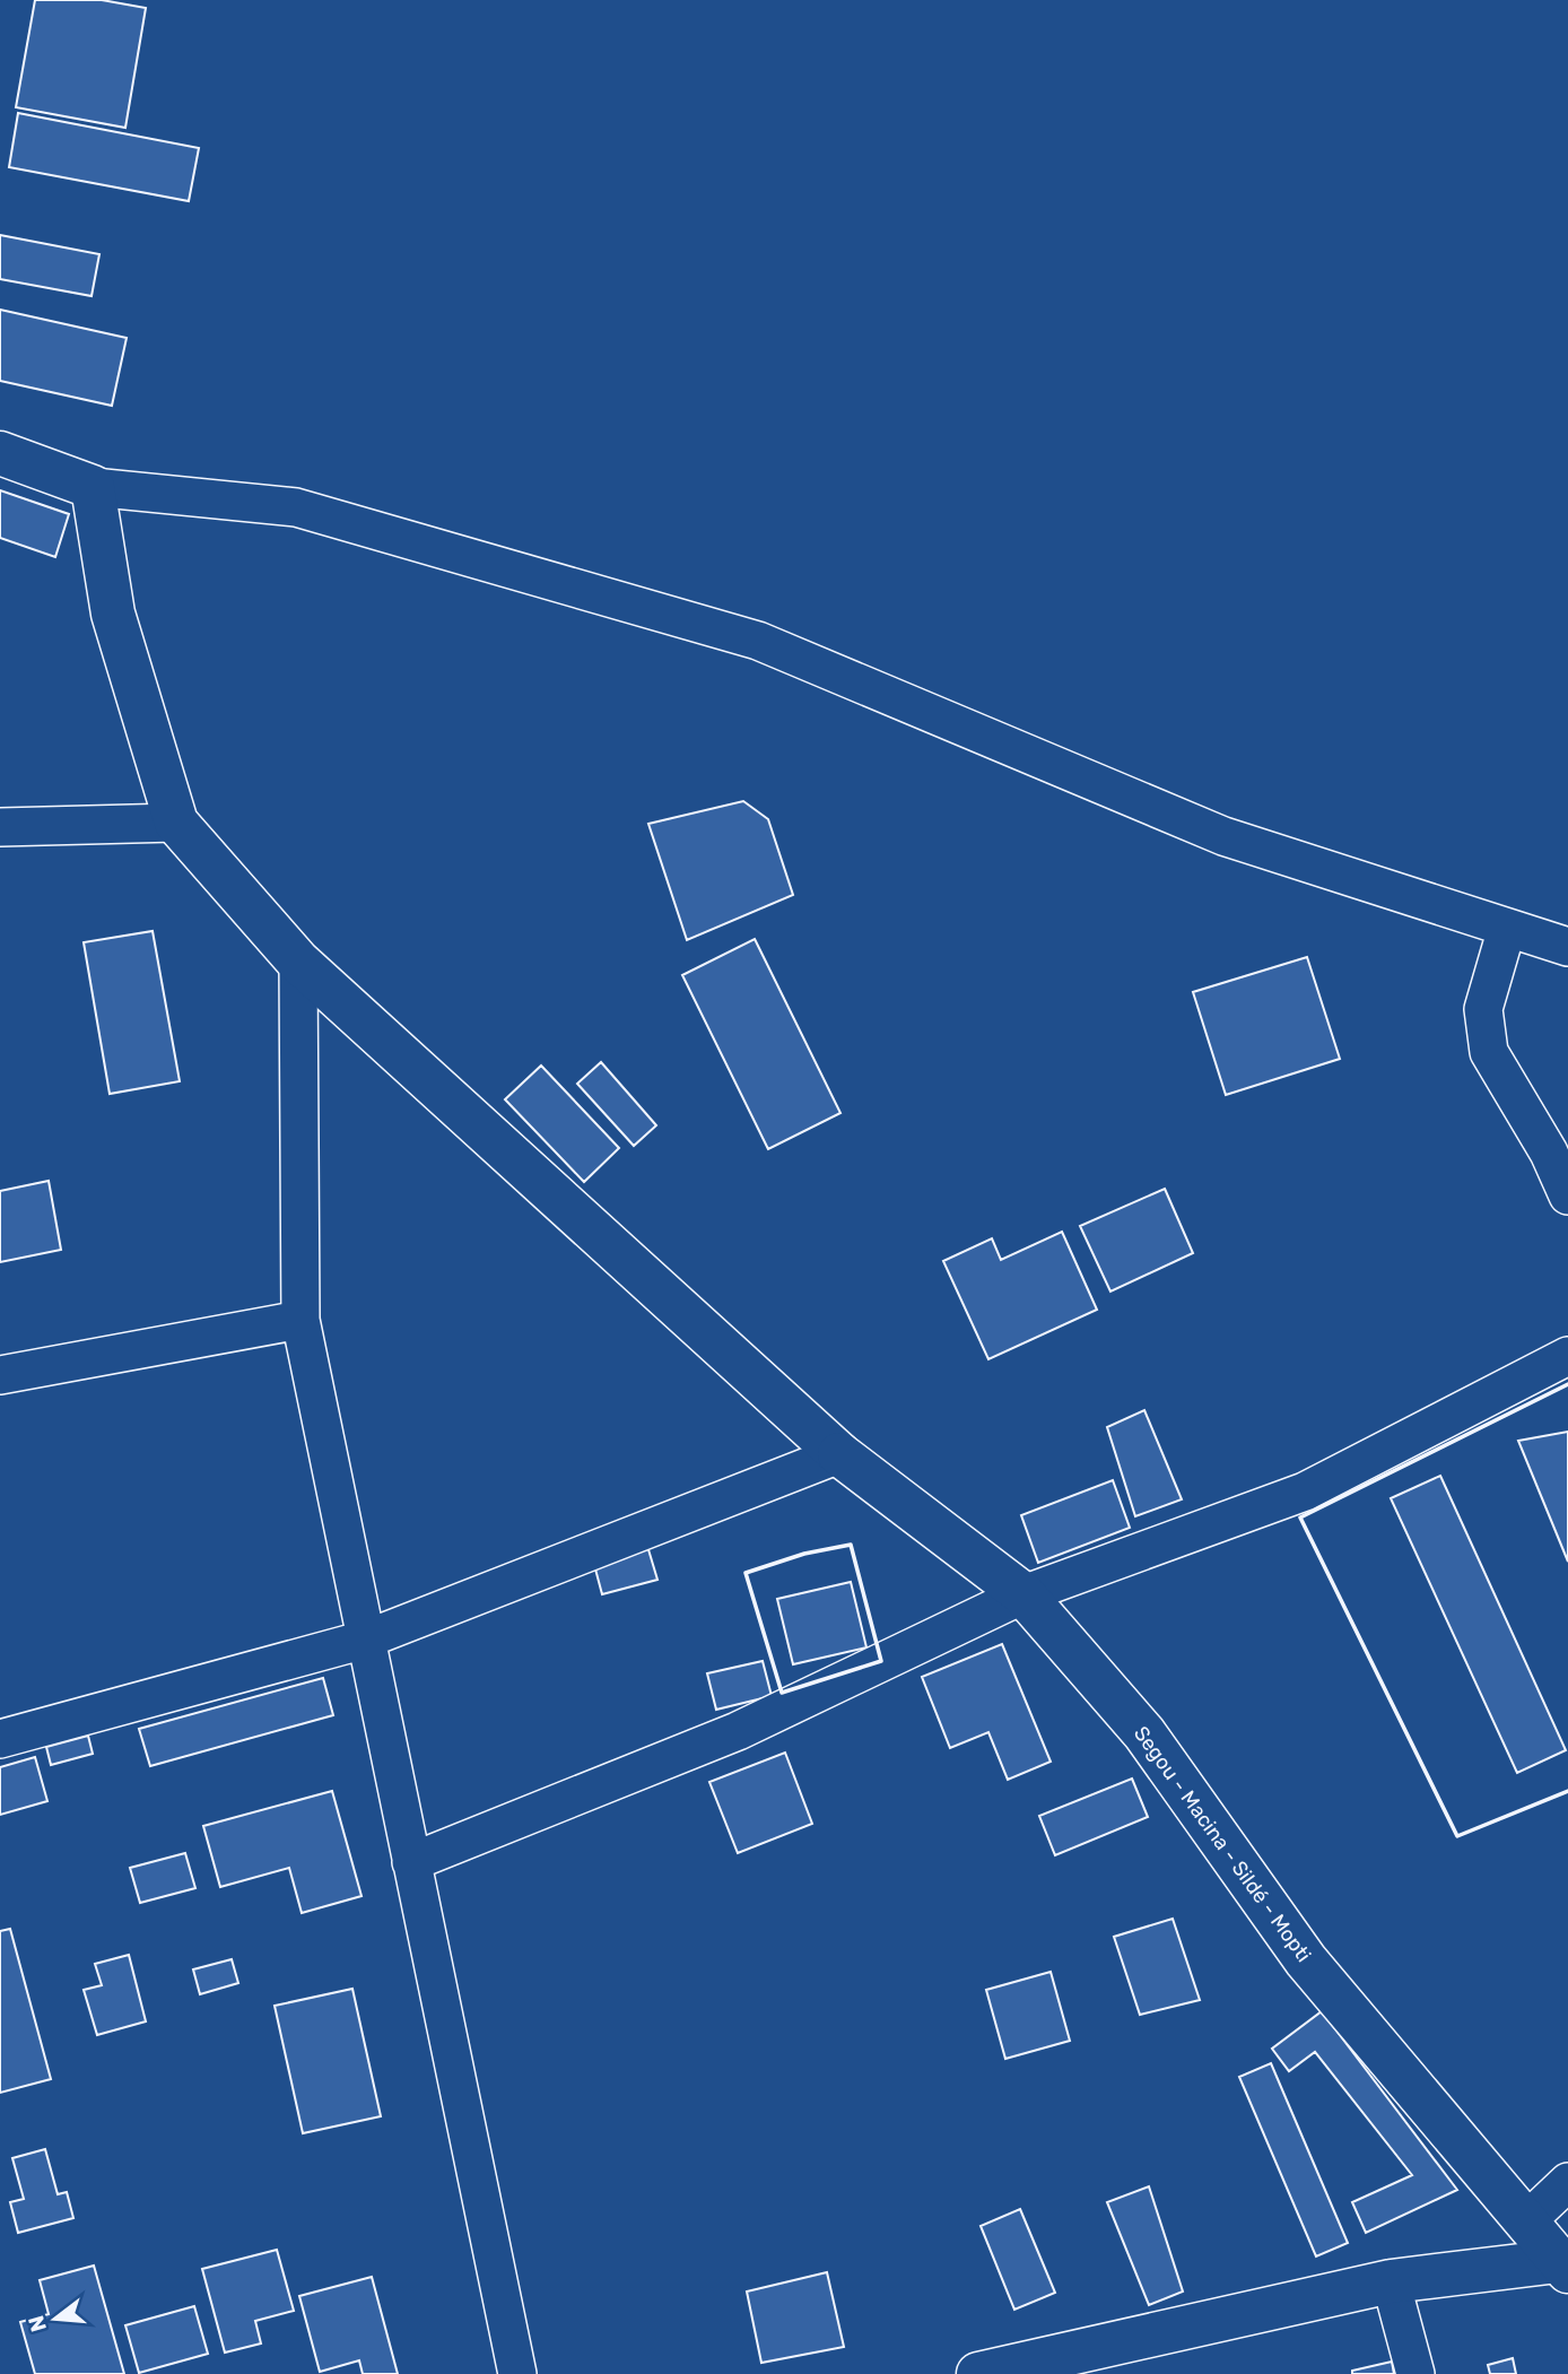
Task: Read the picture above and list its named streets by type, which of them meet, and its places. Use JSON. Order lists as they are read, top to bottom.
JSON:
{
  "streets": {
    "main road": ["Segou - Macina - Sildé - Mopti"]
  },
  "north": "left"
}
